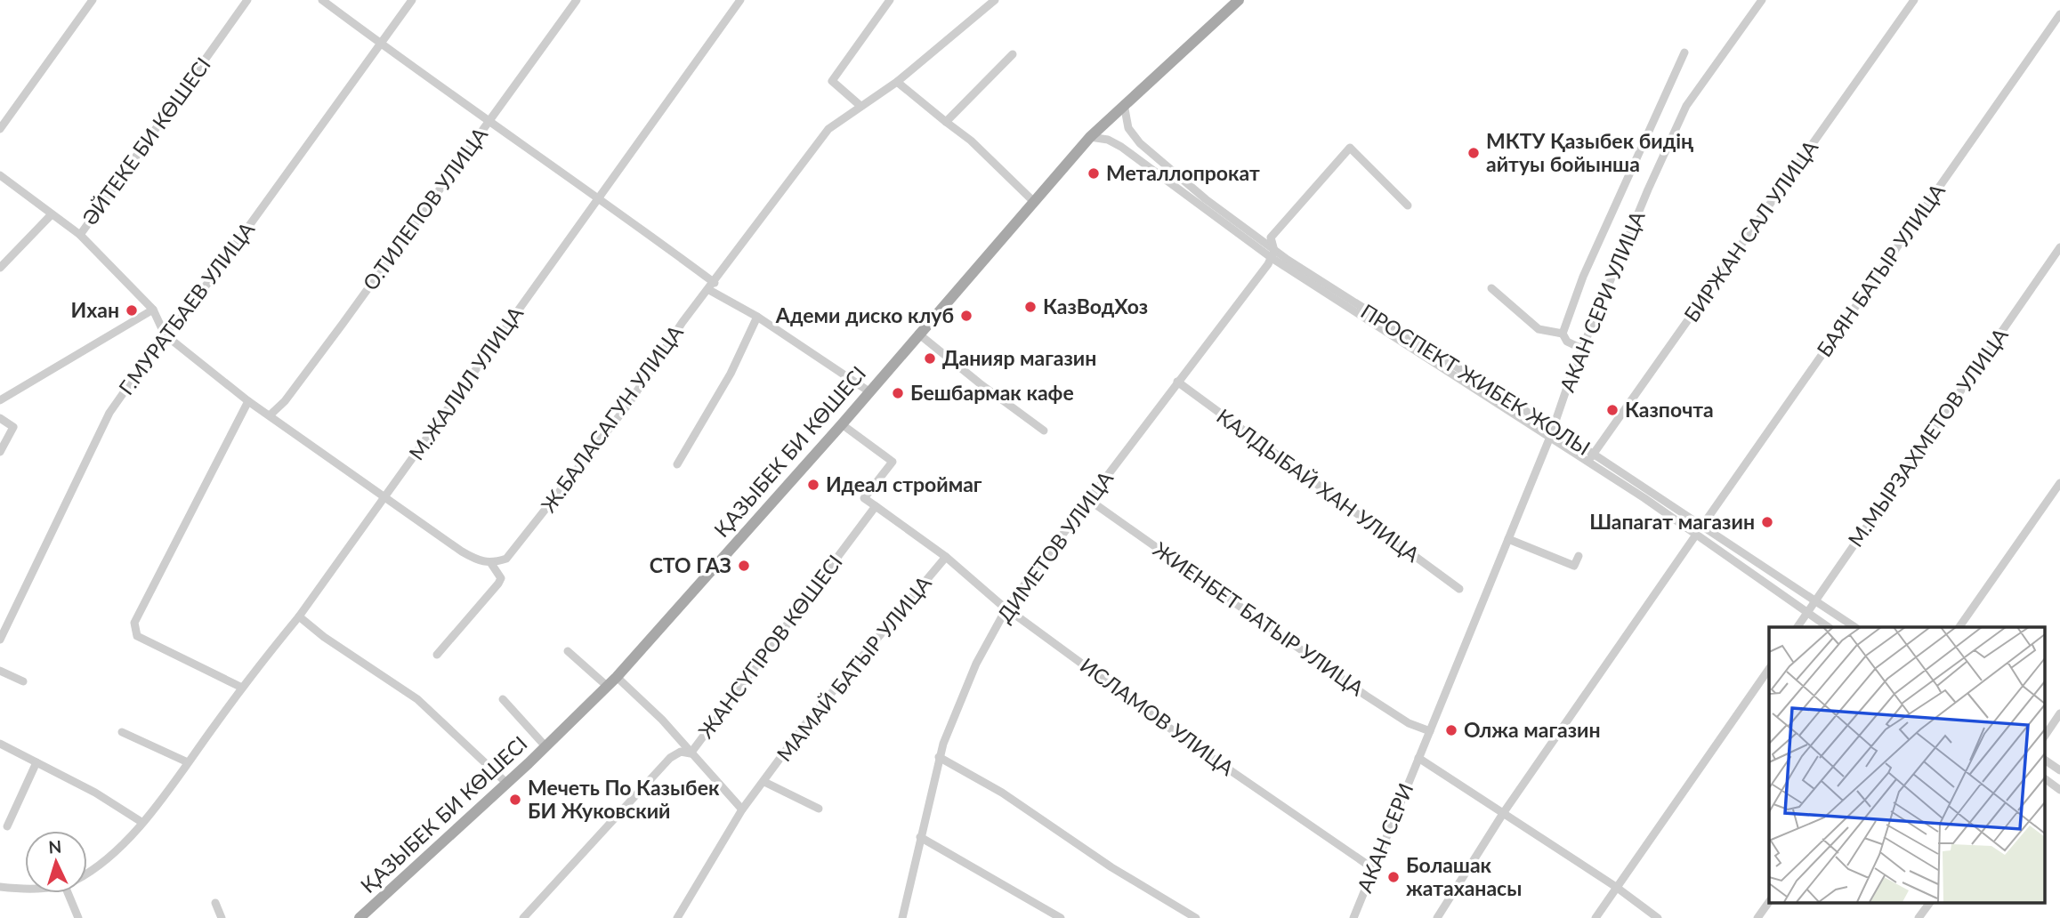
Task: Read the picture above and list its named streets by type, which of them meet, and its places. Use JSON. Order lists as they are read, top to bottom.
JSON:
{
  "streets": {
    "main road": ["ҚАЗЫБЕК БИ КӨШЕСІ"],
    "street": [
      "ӘЙТЕКЕ БИ КӨШЕСІ",
      "О.ТИЛЕПОВ УЛИЦА",
      "БИРЖАН САЛ УЛИЦА",
      "БАЯН БАТЫР УЛИЦА",
      "АКАН СЕРИ УЛИЦА",
      "Г.МУРАТБАЕВ УЛИЦА",
      "ПРОСПЕКТ ЖИБЕК ЖОЛЫ",
      "М.ЖАЛИЛ УЛИЦА",
      "Ж.БАЛАСАГУН УЛИЦА",
      "М.МЫРЗАХМЕТОВ УЛИЦА",
      "КАЛДЫБАЙ ХАН УЛИЦА",
      "ДИМЕТОВ УЛИЦА",
      "ЖИЕНБЕТ БАТЫР УЛИЦА",
      "ЖАНСҮГІРОВ КӨШЕСІ",
      "МАМАЙ БАТЫР УЛИЦА",
      "ИСЛАМОВ УЛИЦА",
      "АКАН СЕРИ"
    ]
  },
  "crossings": [
    ["ӘЙТЕКЕ БИ КӨШЕСІ", "Г.МУРАТБАЕВ УЛИЦА"],
    ["БИРЖАН САЛ УЛИЦА", "ПРОСПЕКТ ЖИБЕК ЖОЛЫ"],
    ["БАЯН БАТЫР УЛИЦА", "ПРОСПЕКТ ЖИБЕК ЖОЛЫ"],
    ["АКАН СЕРИ УЛИЦА", "ПРОСПЕКТ ЖИБЕК ЖОЛЫ"],
    ["АКАН СЕРИ УЛИЦА", "ЖИЕНБЕТ БАТЫР УЛИЦА"],
    ["АКАН СЕРИ УЛИЦА", "АКАН СЕРИ"],
    ["ПРОСПЕКТ ЖИБЕК ЖОЛЫ", "М.МЫРЗАХМЕТОВ УЛИЦА"],
    ["ПРОСПЕКТ ЖИБЕК ЖОЛЫ", "ҚАЗЫБЕК БИ КӨШЕСІ"],
    ["ПРОСПЕКТ ЖИБЕК ЖОЛЫ", "ДИМЕТОВ УЛИЦА"],
    ["КАЛДЫБАЙ ХАН УЛИЦА", "ДИМЕТОВ УЛИЦА"],
    ["ДИМЕТОВ УЛИЦА", "ЖИЕНБЕТ БАТЫР УЛИЦА"],
    ["ДИМЕТОВ УЛИЦА", "ИСЛАМОВ УЛИЦА"],
    ["ЖАНСҮГІРОВ КӨШЕСІ", "ИСЛАМОВ УЛИЦА"],
    ["МАМАЙ БАТЫР УЛИЦА", "ИСЛАМОВ УЛИЦА"],
    ["ИСЛАМОВ УЛИЦА", "АКАН СЕРИ"]
  ],
  "places": [
    "МКТУ Қазыбек бидің айтуы бойынша",
    "Металлопрокат",
    "КазВодХоз",
    "Ихан",
    "Адеми диско клуб",
    "Данияр магазин",
    "Бешбармак кафе",
    "Казпочта",
    "Идеал строймаг",
    "Шапагат магазин",
    "СТО ГАЗ",
    "Олжа магазин",
    "Мечеть По Казыбек БИ Жуковский",
    "Болашак жатаханасы"
  ],
  "north": "top"
}
